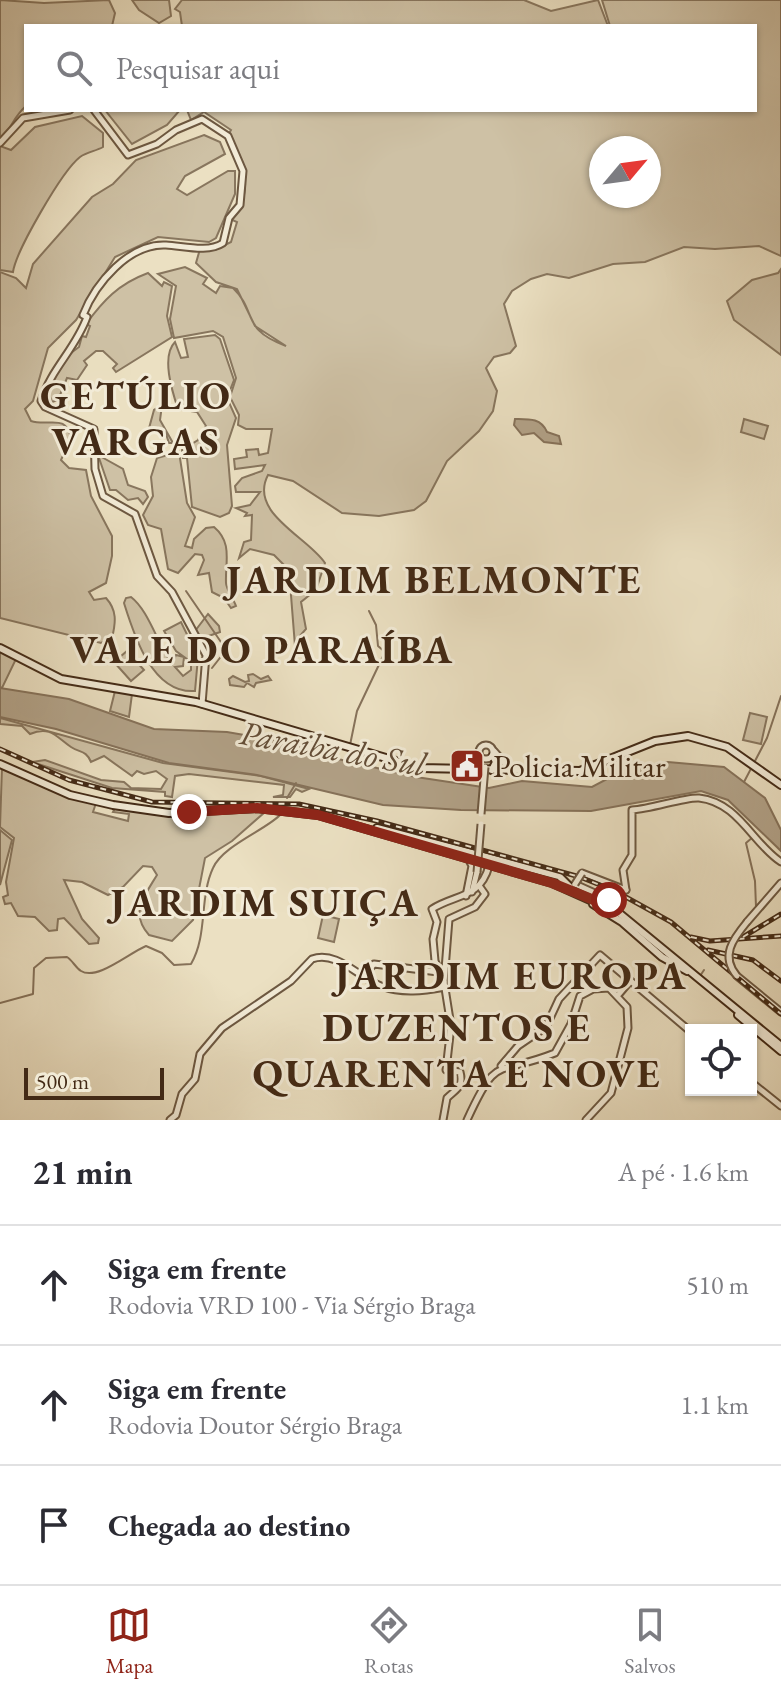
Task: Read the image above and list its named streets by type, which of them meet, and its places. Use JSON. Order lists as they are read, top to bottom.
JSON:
{
  "districts": [
    "GETÚLIO VARGAS",
    "JARDIM BELMONTE",
    "VALE DO PARAÍBA",
    "JARDIM SUIÇA",
    "JARDIM EUROPA",
    "DUZENTOS E QUARENTA E NOVE"
  ],
  "water": ["Paraiba do Sul"],
  "places": {
    "public building": ["Policia Militar"]
  },
  "scale_bar": "500 m",
  "north": "top right",
  "page": {
    "search": "Pesquisar aqui",
    "scale": "500 m",
    "heading": ["21 min", "A pé · 1.6 km"],
    "list": [
      ["Siga em frente", "Rodovia VRD 100 - Via Sérgio Braga", "510 m"],
      ["Siga em frente", "Rodovia Doutor Sérgio Braga", "1.1 km"],
      "Chegada ao destino"
    ],
    "nav": ["Mapa", "Rotas", "Salvos"]
  }
}
